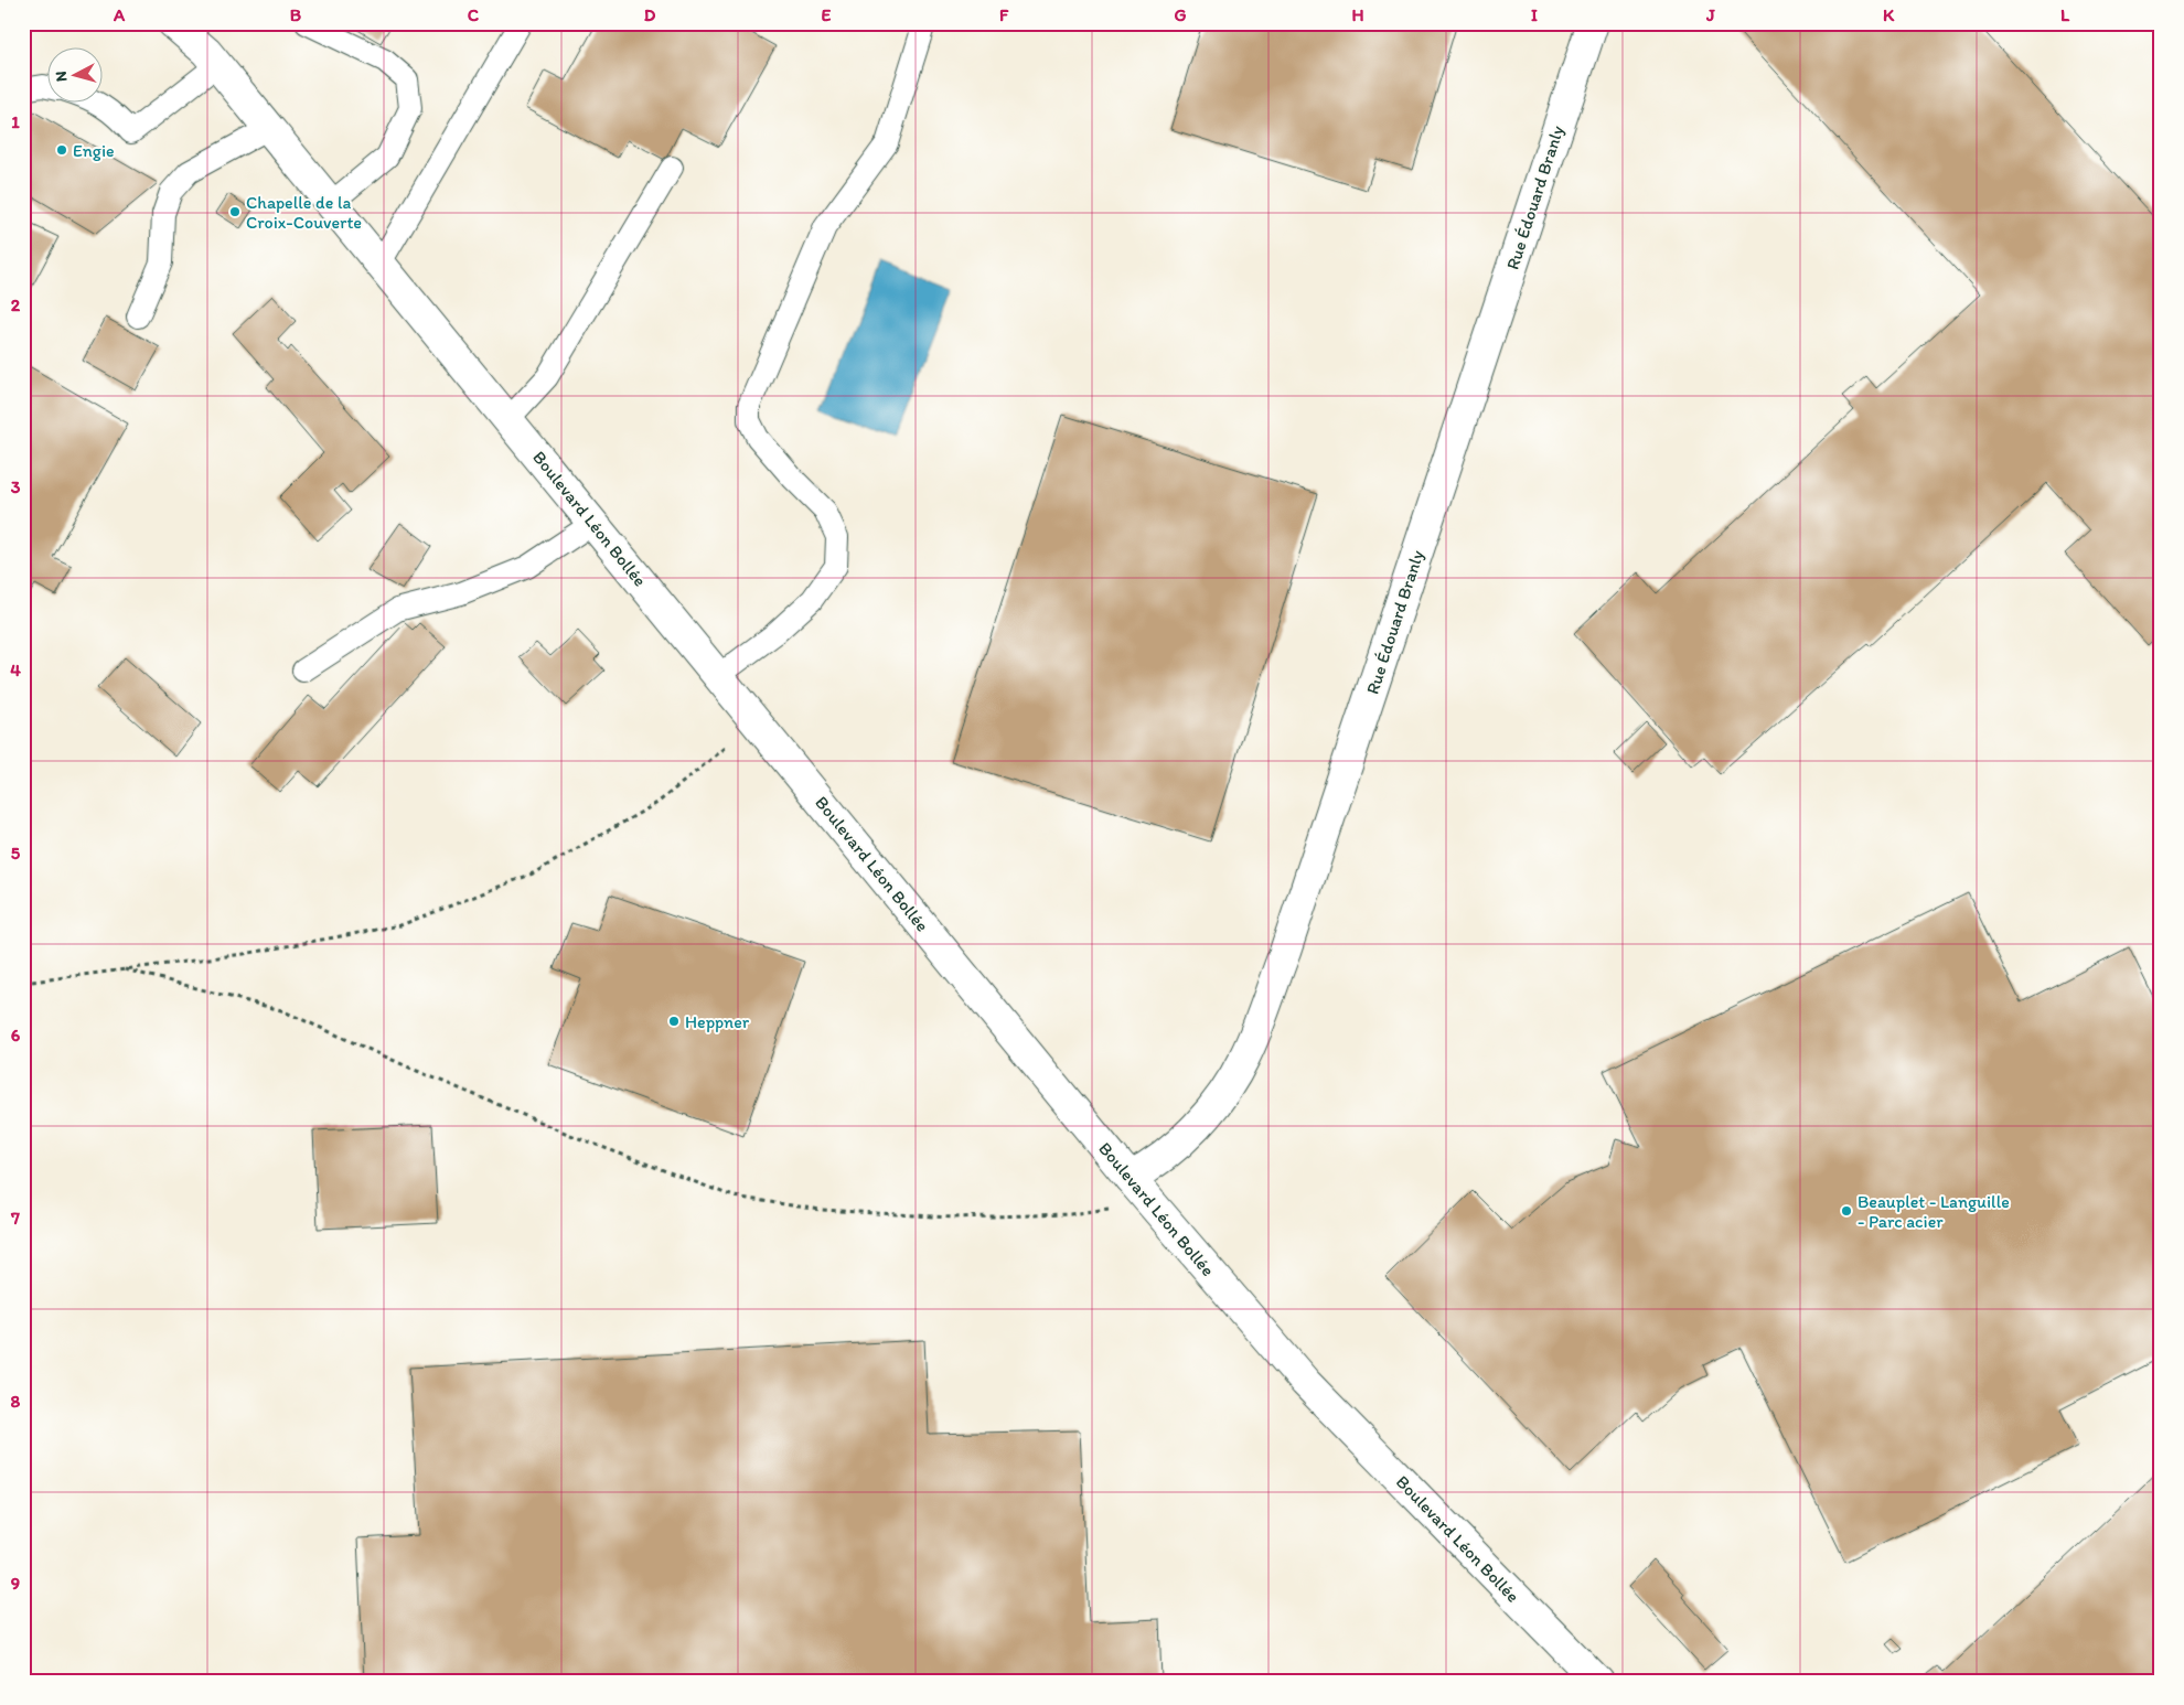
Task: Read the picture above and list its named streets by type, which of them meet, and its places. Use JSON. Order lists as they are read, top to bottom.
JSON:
{
  "streets": {
    "street": ["Rue Édouard Branly", "Boulevard Léon Bollée"]
  },
  "crossings": [
    ["Rue Édouard Branly", "Boulevard Léon Bollée"]
  ],
  "places": [
    "Engie",
    "Chapelle de la Croix-Couverte",
    "Heppner",
    "Beauplet - Languille - Parc acier"
  ],
  "north": "left",
  "grid": {
    "columns": [
      "A",
      "B",
      "C",
      "D",
      "E",
      "F",
      "G",
      "H",
      "I",
      "J",
      "K",
      "L"
    ],
    "rows": [
      "1",
      "2",
      "3",
      "4",
      "5",
      "6",
      "7",
      "8",
      "9"
    ]
  }
}
